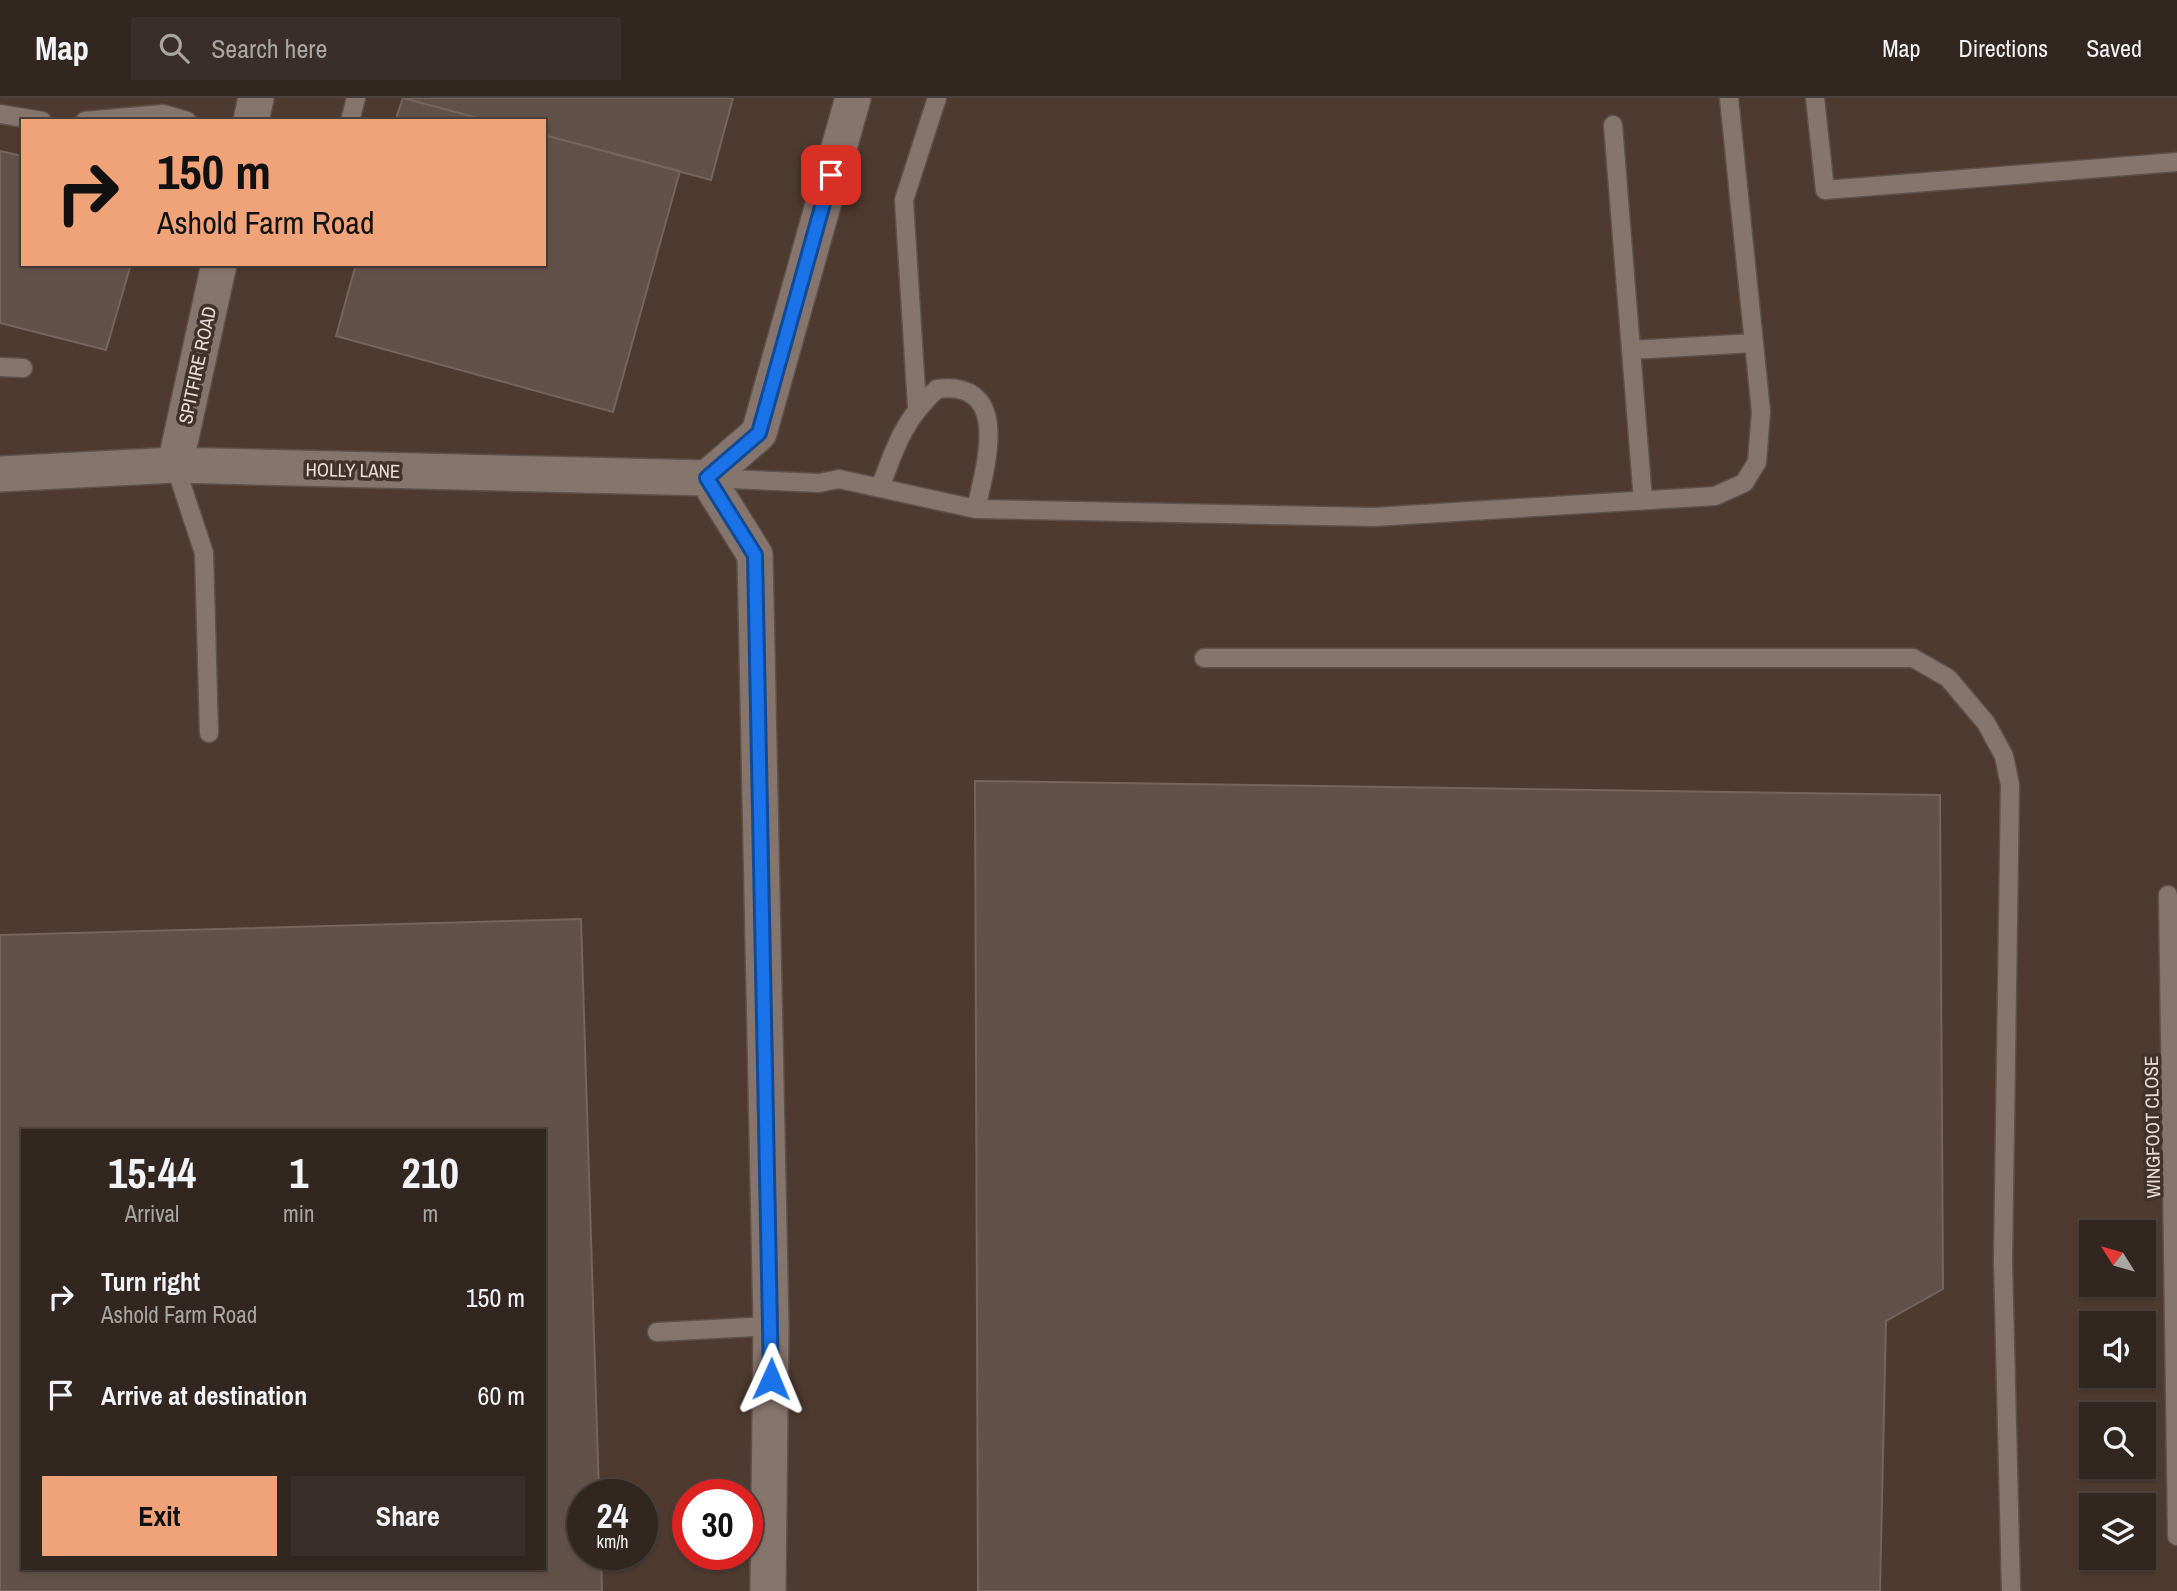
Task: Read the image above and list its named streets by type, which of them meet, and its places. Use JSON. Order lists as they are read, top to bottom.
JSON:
{
  "streets": {
    "street": ["SPITFIRE ROAD", "HOLLY LANE"],
    "lane": ["WINGFOOT CLOSE"]
  },
  "crossings": [
    ["SPITFIRE ROAD", "HOLLY LANE"]
  ],
  "north": "top left",
  "page": {
    "header": "Map",
    "search": "Search here",
    "nav": ["Map", "Directions", "Saved"],
    "turn": ["150 m", "Ashold Farm Road"],
    "eta": [
      "15:44",
      "Arrival",
      "1",
      "min",
      "210",
      "m"
    ],
    "list": [
      {
        "name": "Turn right",
        "note": "Ashold Farm Road",
        "value": "150 m"
      },
      {
        "name": "Arrive at destination",
        "value": "60 m"
      }
    ],
    "buttons": ["Exit", "Share"],
    "speed": "24 km/h",
    "limit": "30"
  }
}
